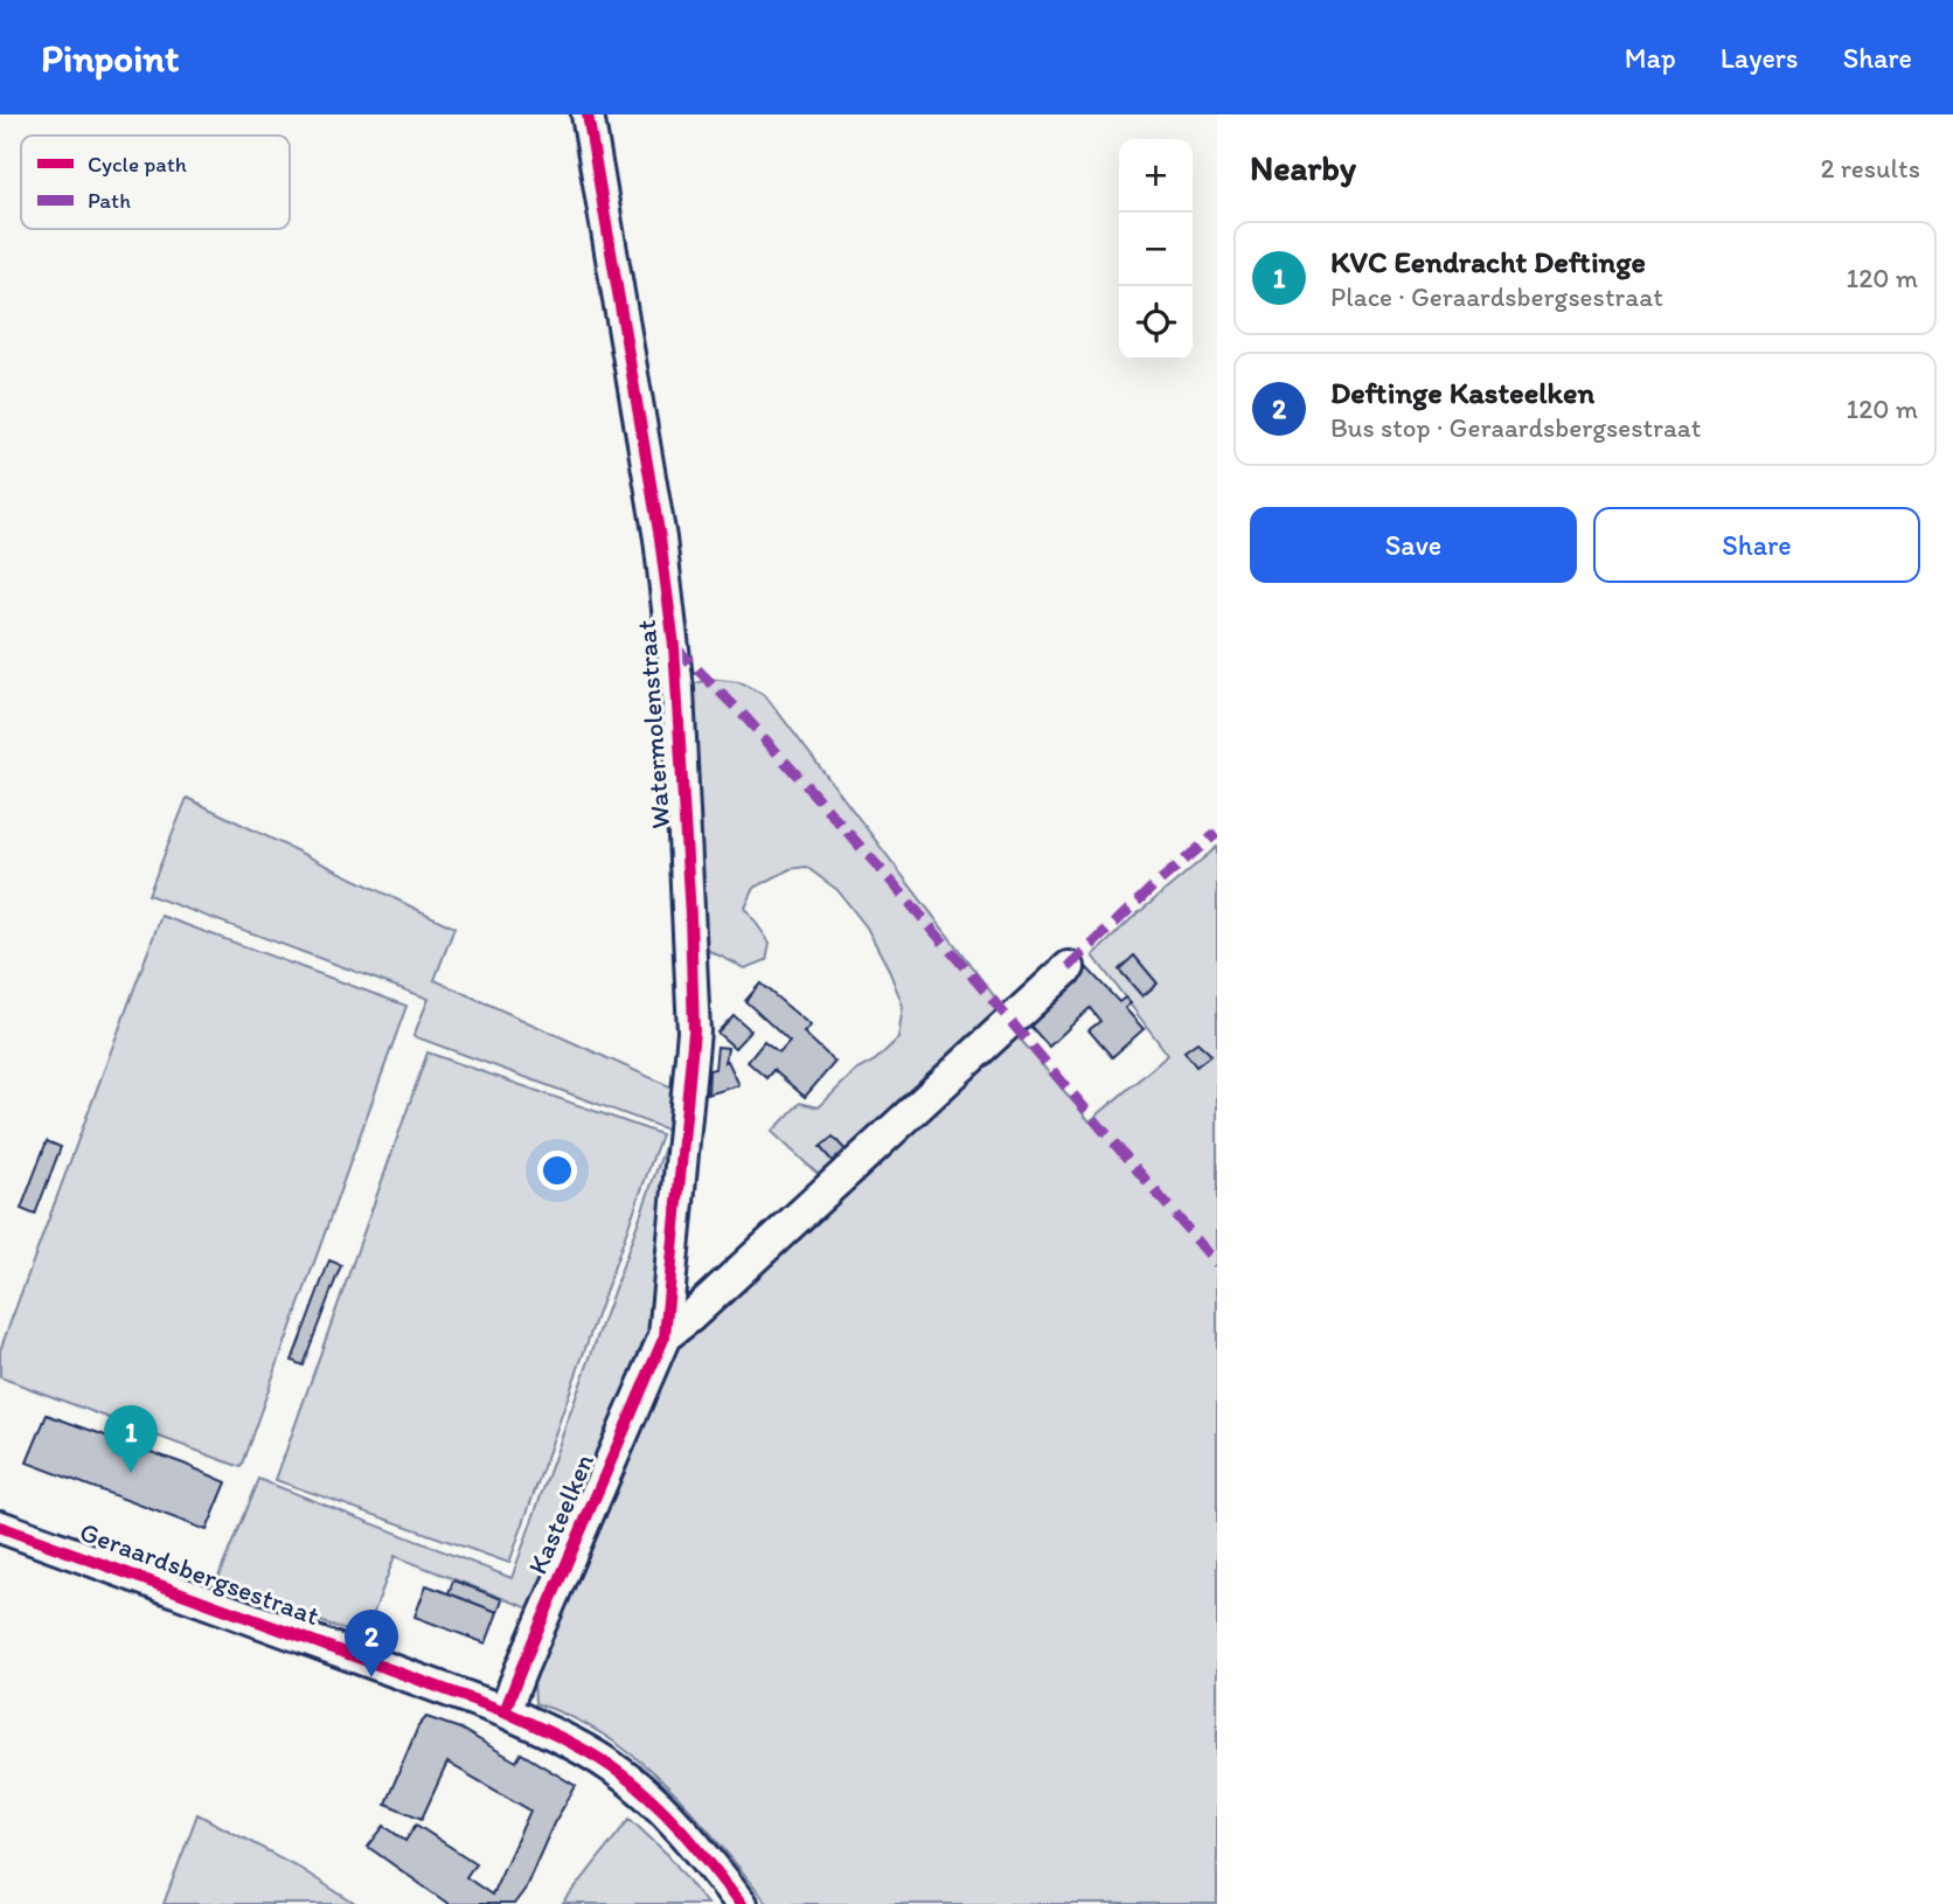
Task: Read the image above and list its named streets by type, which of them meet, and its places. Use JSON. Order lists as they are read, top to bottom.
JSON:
{
  "streets": {
    "street": ["Watermolenstraat", "Kasteelken", "Geraardsbergsestraat"]
  },
  "crossings": [
    ["Watermolenstraat", "Kasteelken"],
    ["Kasteelken", "Geraardsbergsestraat"]
  ],
  "legend": ["Cycle path", "Path"],
  "page": {
    "header": "Pinpoint",
    "nav": ["Map", "Layers", "Share"],
    "heading": ["Nearby", "2 results"],
    "map_buttons": ["+", "−"],
    "list": [
      {
        "mark": "1",
        "name": "KVC Eendracht Deftinge",
        "note": "Place · Geraardsbergsestraat",
        "value": "120 m"
      },
      {
        "mark": "2",
        "name": "Deftinge Kasteelken",
        "note": "Bus stop · Geraardsbergsestraat",
        "value": "120 m"
      }
    ],
    "buttons": ["Save", "Share"],
    "pins": ["1", "2"]
  }
}
